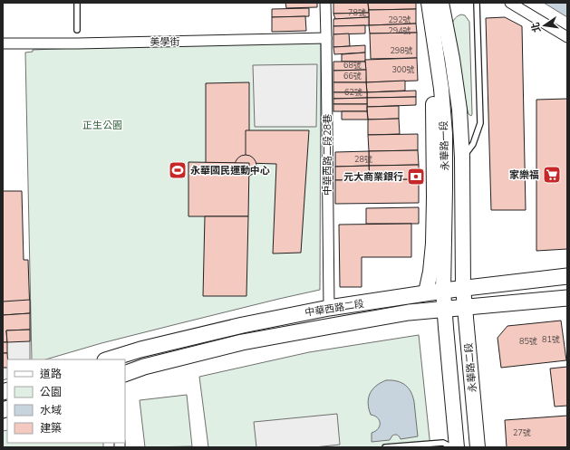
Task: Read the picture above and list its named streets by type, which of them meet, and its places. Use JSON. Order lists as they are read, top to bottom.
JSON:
{
  "streets": {
    "main road": ["中華西路二段"],
    "street": [
      "美學街",
      "永華路一段",
      "中華西路二段28巷",
      "永華路二段"
    ]
  },
  "crossings": [
    ["美學街", "中華西路二段28巷"],
    ["永華路一段", "中華西路二段"],
    ["永華路一段", "永華路二段"],
    ["中華西路二段28巷", "中華西路二段"],
    ["中華西路二段", "永華路二段"]
  ],
  "parks": ["正生公園"],
  "places": {
    "sports": ["永華國民運動中心"],
    "supermarket": ["家樂福"],
    "bank": ["元大商業銀行"]
  },
  "house_numbers": [
    "78號",
    "292號",
    "294號",
    "298號",
    "68號",
    "300號",
    "66號",
    "62號",
    "28號",
    "81號",
    "85號",
    "27號"
  ],
  "legend": [
    "道路",
    "公園",
    "水域",
    "建築"
  ],
  "north": "left"
}
